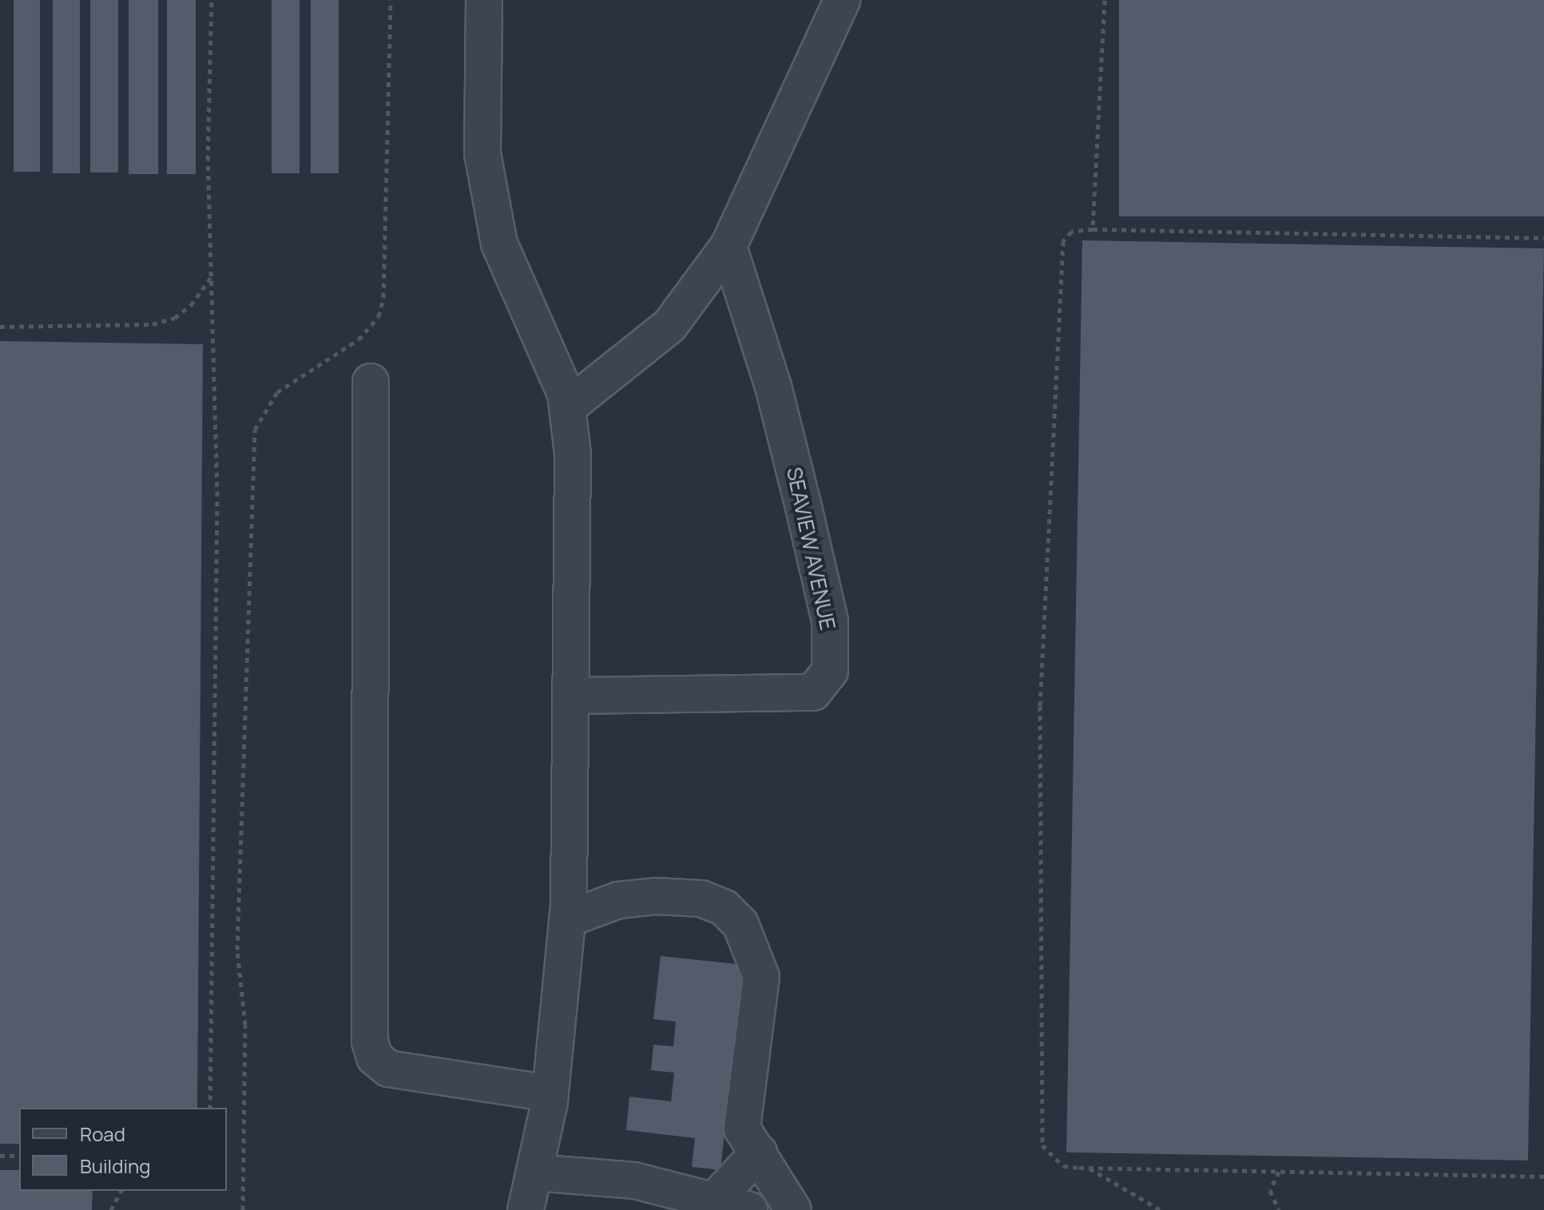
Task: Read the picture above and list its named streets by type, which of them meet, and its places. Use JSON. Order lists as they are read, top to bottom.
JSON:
{
  "streets": {
    "lane": ["SEAVIEW AVENUE"]
  },
  "legend": ["Road", "Building"]
}
